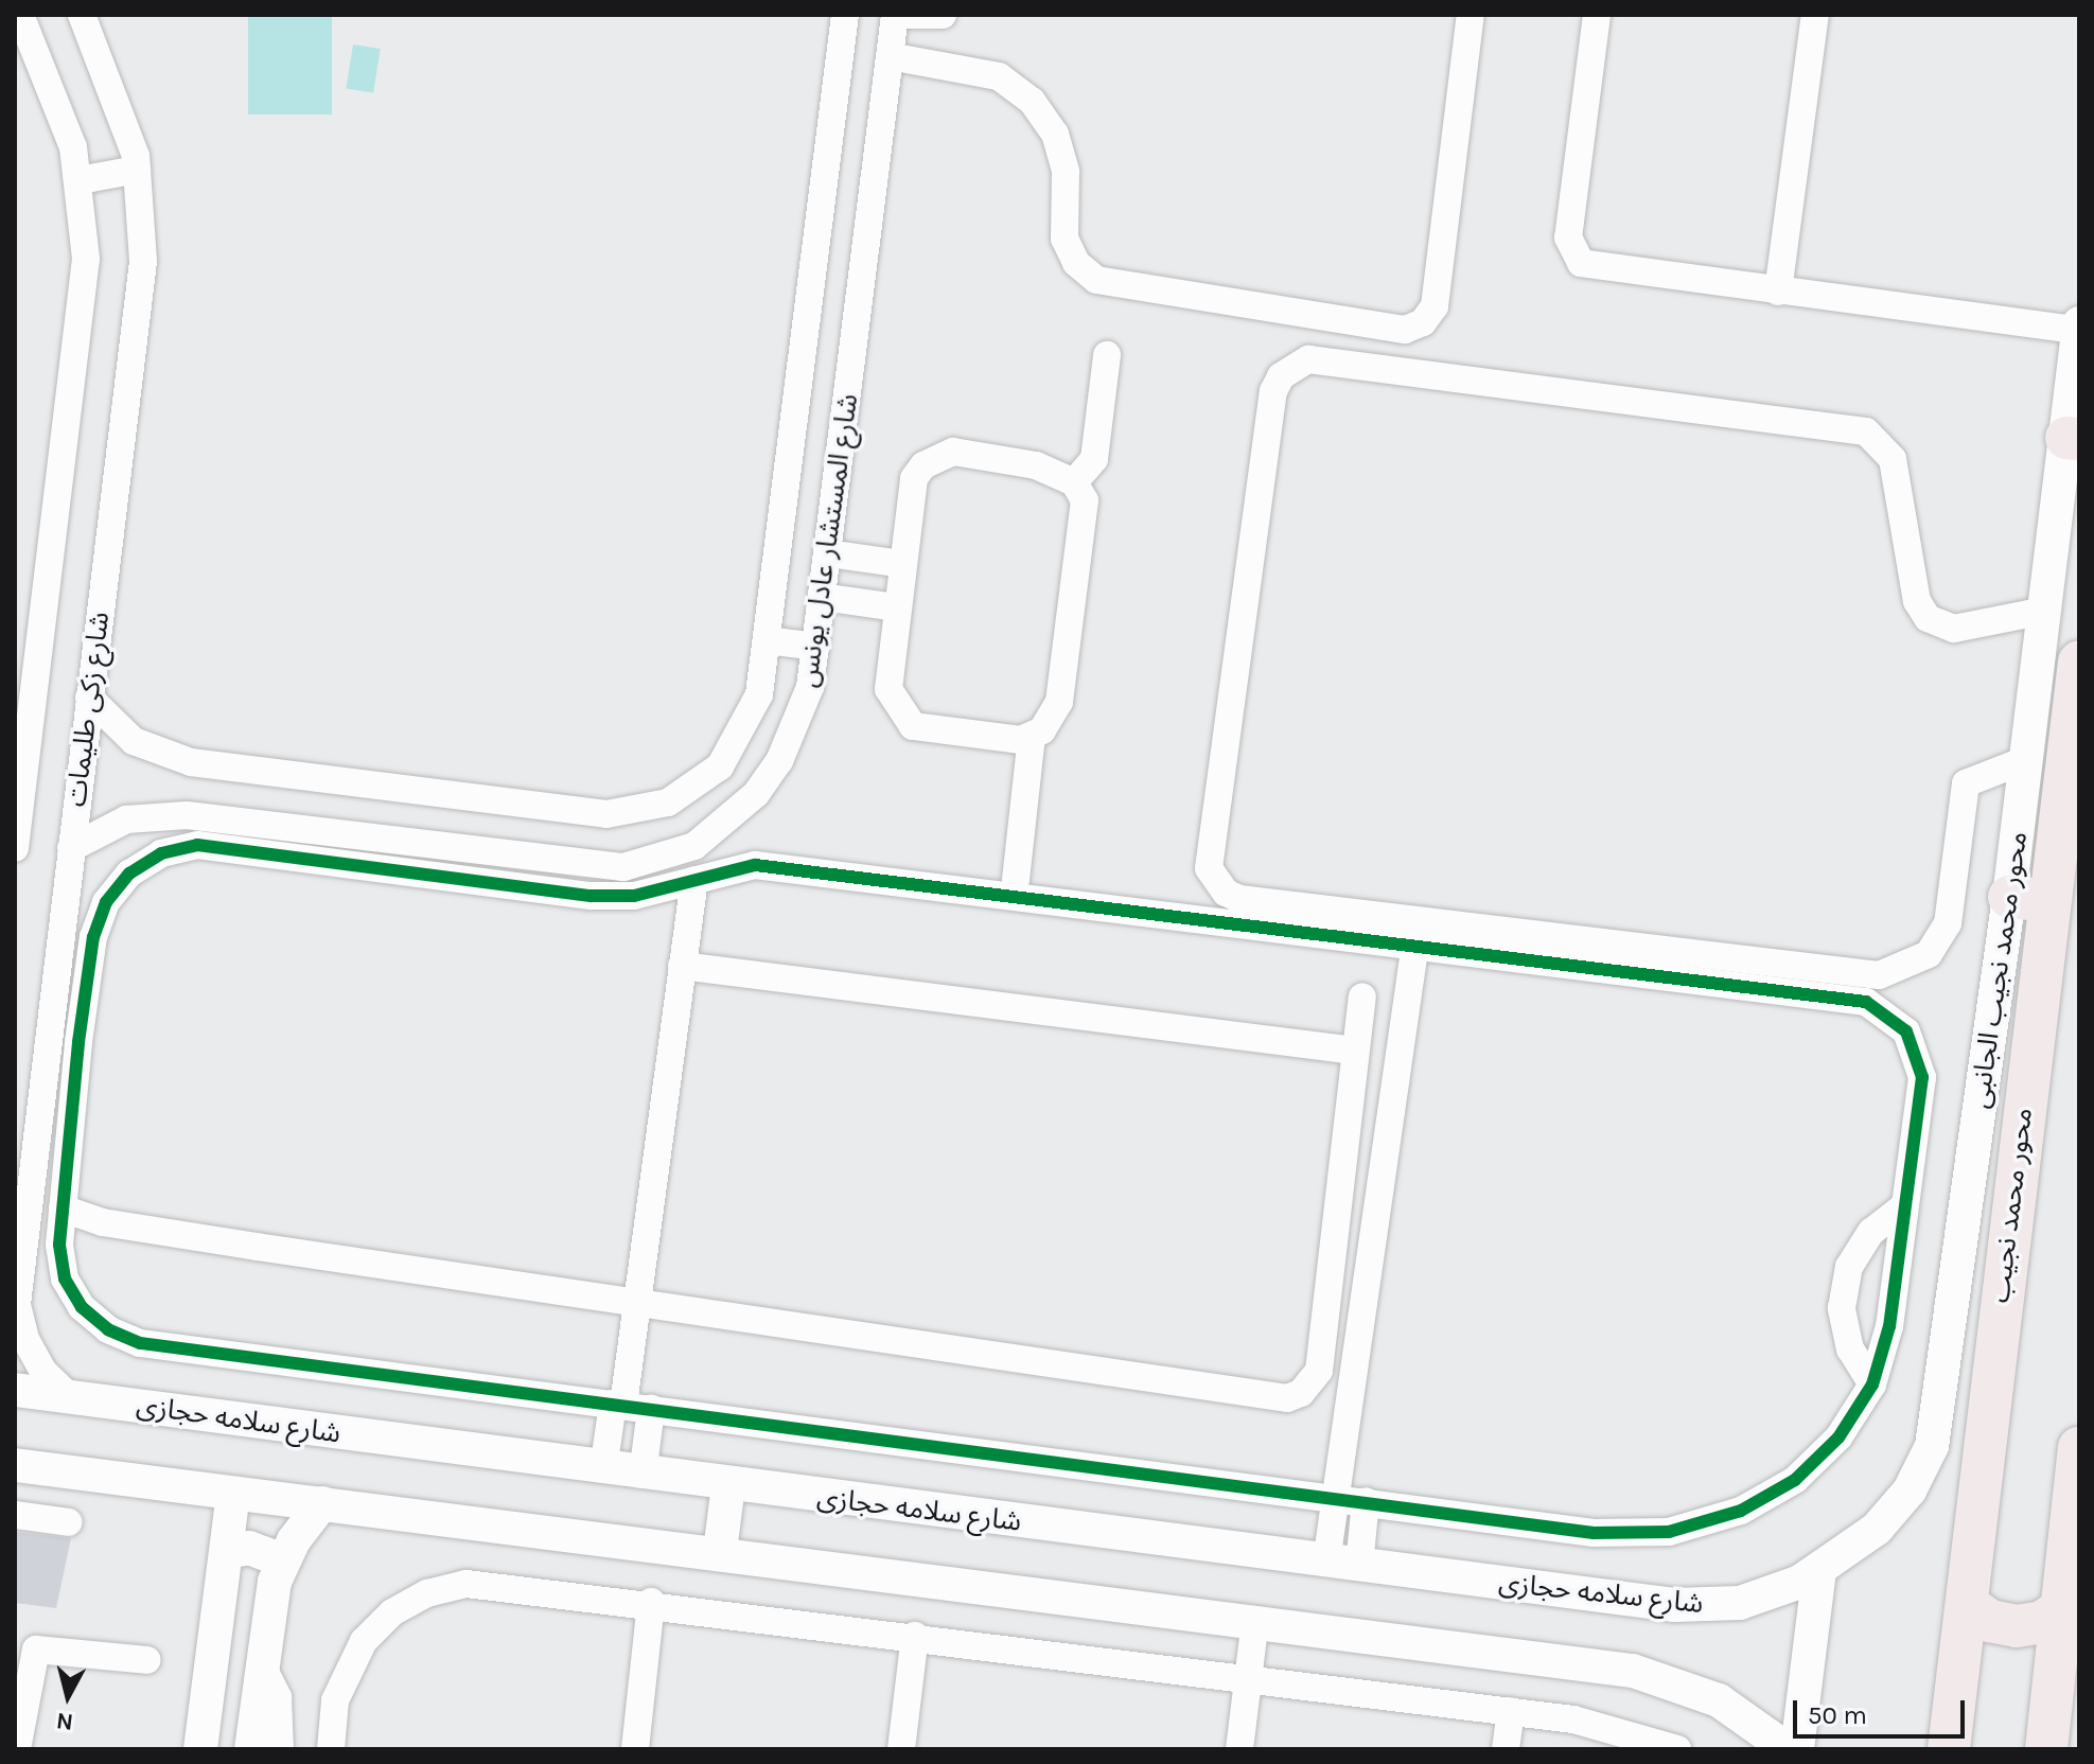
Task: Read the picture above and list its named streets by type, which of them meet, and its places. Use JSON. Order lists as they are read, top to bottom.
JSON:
{
  "streets": {
    "main road": ["محور محمد نجيب"],
    "street": [
      "شارع المستشار عادل يونس",
      "شارع زكى طليمات",
      "محور محمد نجيب الجانبى",
      "شارع سلامه حجازى"
    ]
  },
  "crossings": [
    ["شارع المستشار عادل يونس", "شارع زكى طليمات"],
    ["شارع زكى طليمات", "شارع سلامه حجازى"],
    ["محور محمد نجيب الجانبى", "محور محمد نجيب"],
    ["محور محمد نجيب الجانبى", "شارع سلامه حجازى"]
  ],
  "scale_bar": "50 m",
  "north": "bottom"
}
